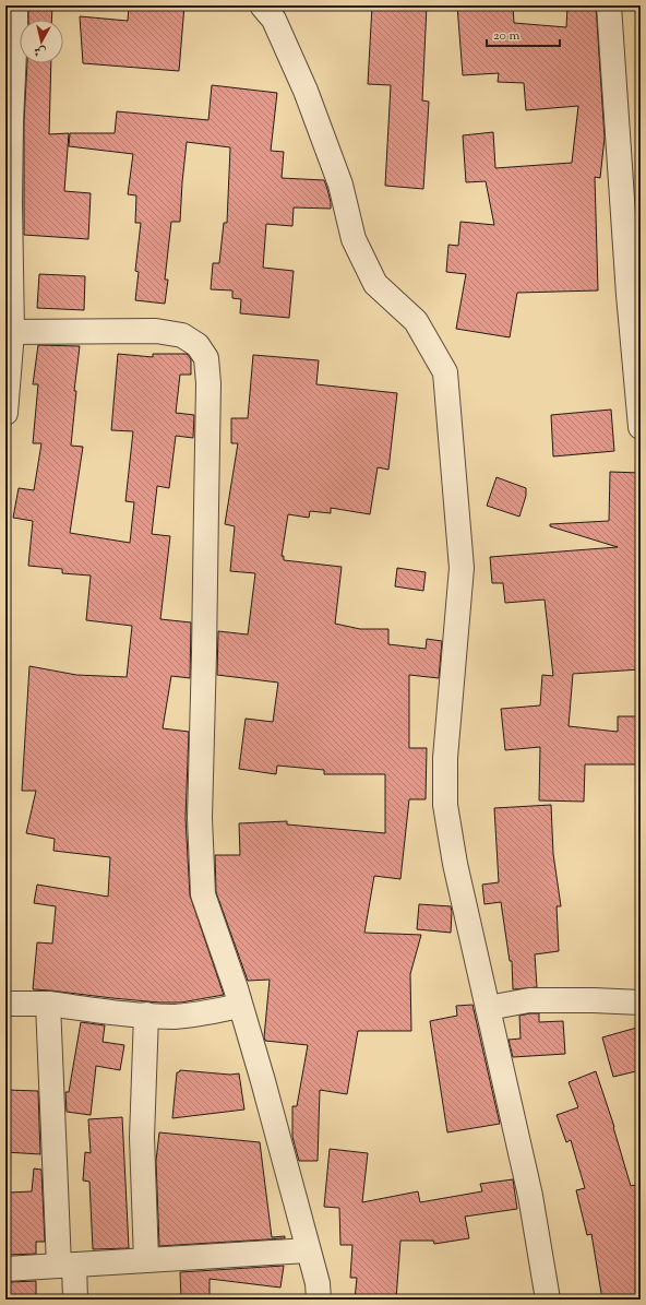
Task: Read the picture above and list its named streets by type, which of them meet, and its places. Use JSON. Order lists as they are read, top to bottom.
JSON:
{
  "scale_bar": "20 m",
  "north": "bottom"
}
